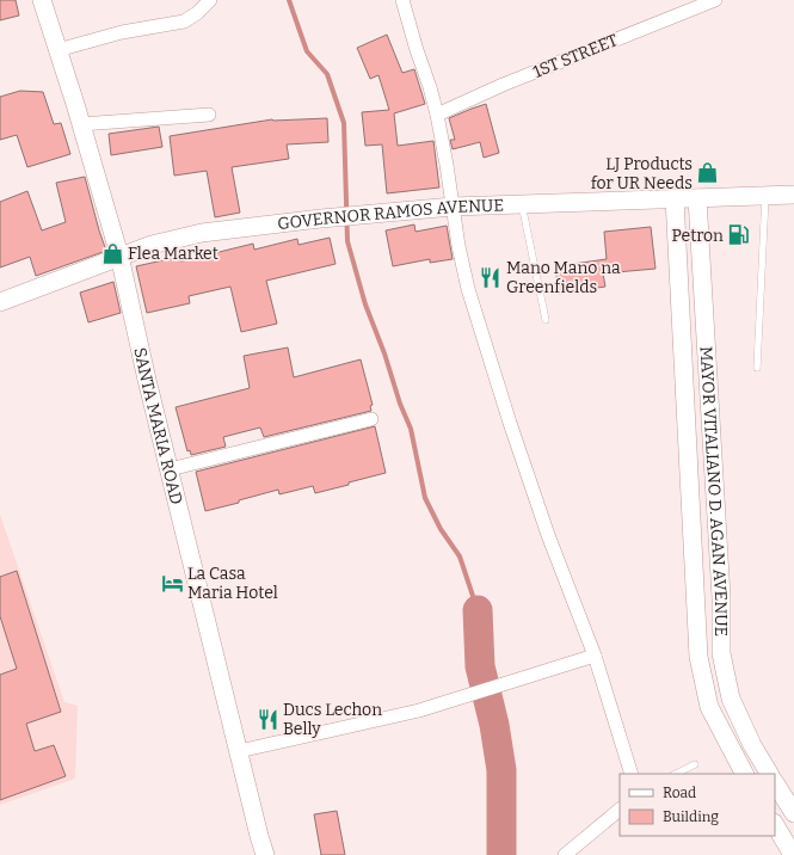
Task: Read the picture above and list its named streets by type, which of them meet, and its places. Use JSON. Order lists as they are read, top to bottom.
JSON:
{
  "streets": {
    "main road": ["GOVERNOR RAMOS AVENUE", "SANTA MARIA ROAD", "MAYOR VITALIANO D. AGAN AVENUE"],
    "street": ["1ST STREET"]
  },
  "crossings": [
    ["GOVERNOR RAMOS AVENUE", "SANTA MARIA ROAD"],
    ["GOVERNOR RAMOS AVENUE", "MAYOR VITALIANO D. AGAN AVENUE"]
  ],
  "places": {
    "shop": ["LJ Products for UR Needs", "Flea Market"],
    "fuel station": ["Petron"],
    "restaurant": ["Mano Mano na Greenfields", "Ducs Lechon Belly"],
    "hotel": ["La Casa Maria Hotel"]
  },
  "legend": ["Road", "Building"]
}
